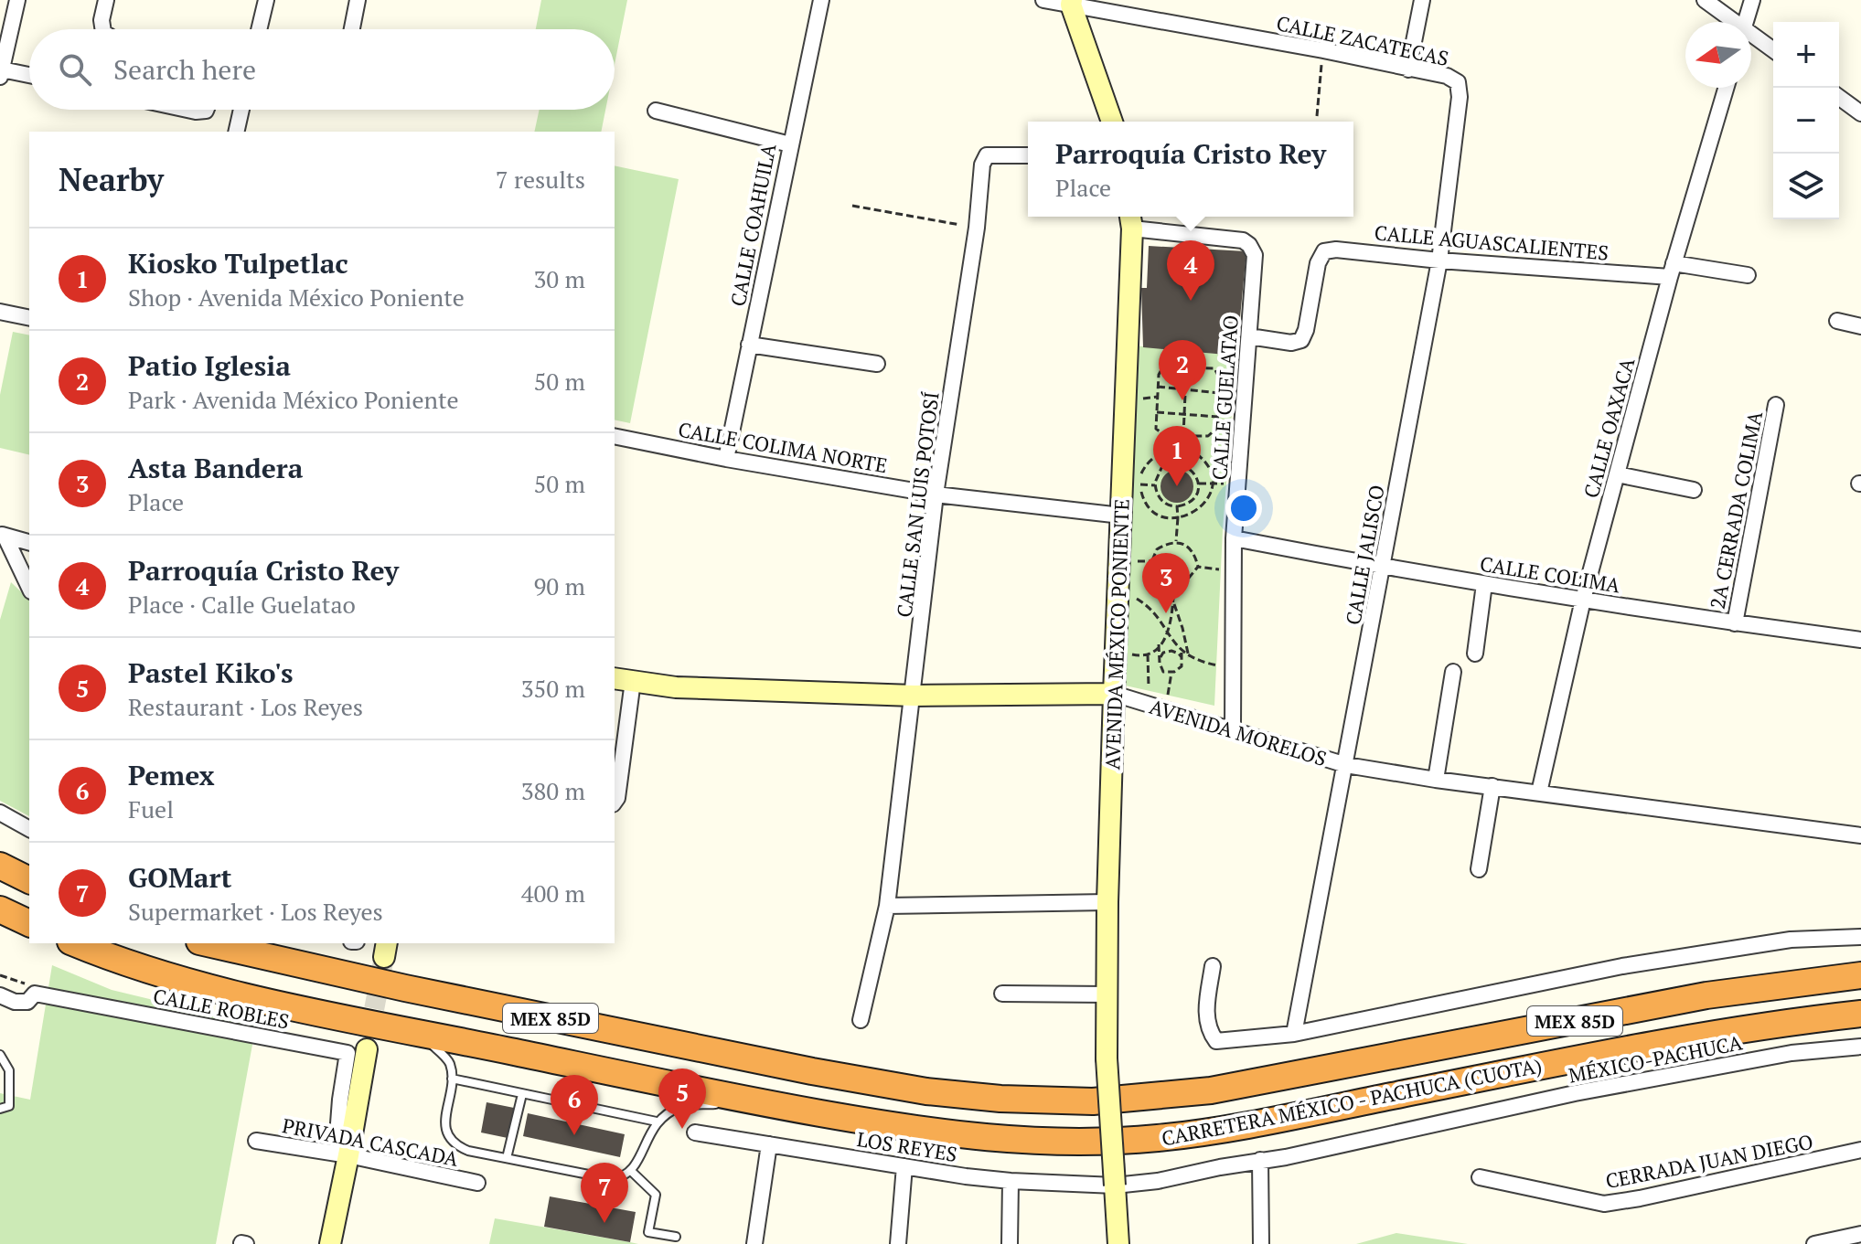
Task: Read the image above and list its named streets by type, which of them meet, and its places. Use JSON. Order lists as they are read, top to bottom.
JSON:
{
  "streets": {
    "highway": ["MEX 85D", "CARRETERA MÉXICO - PACHUCA (CUOTA)"],
    "main road": ["AVENIDA MÉXICO PONIENTE", "AVENIDA MORELOS"],
    "street": [
      "CALLE ZACATECAS",
      "CALLE COAHUILA",
      "CALLE AGUASCALIENTES",
      "CALLE GUELATAO",
      "CALLE OAXACA",
      "CALLE COLIMA NORTE",
      "CALLE SAN LUIS POTOSÍ",
      "2A CERRADA COLIMA",
      "CALLE JALISCO",
      "CALLE COLIMA",
      "CALLE ROBLES",
      "MÉXICO-PACHUCA",
      "PRIVADA CASCADA",
      "LOS REYES",
      "CERRADA JUAN DIEGO"
    ]
  },
  "crossings": [
    ["CALLE ZACATECAS", "CALLE JALISCO"],
    ["CALLE COAHUILA", "CALLE COLIMA NORTE"],
    ["CALLE AGUASCALIENTES", "CALLE GUELATAO"],
    ["CALLE AGUASCALIENTES", "CALLE OAXACA"],
    ["CALLE AGUASCALIENTES", "CALLE JALISCO"],
    ["CALLE GUELATAO", "CALLE COLIMA"],
    ["CALLE GUELATAO", "AVENIDA MÉXICO PONIENTE"],
    ["CALLE GUELATAO", "AVENIDA MORELOS"],
    ["CALLE OAXACA", "CALLE COLIMA"],
    ["CALLE OAXACA", "AVENIDA MORELOS"],
    ["CALLE COLIMA NORTE", "CALLE SAN LUIS POTOSÍ"],
    ["CALLE COLIMA NORTE", "AVENIDA MÉXICO PONIENTE"],
    ["CALLE SAN LUIS POTOSÍ", "AVENIDA MORELOS"],
    ["2A CERRADA COLIMA", "CALLE COLIMA"],
    ["CALLE JALISCO", "CALLE COLIMA"],
    ["CALLE JALISCO", "AVENIDA MORELOS"],
    ["AVENIDA MÉXICO PONIENTE", "AVENIDA MORELOS"],
    ["AVENIDA MÉXICO PONIENTE", "MÉXICO-PACHUCA"],
    ["AVENIDA MÉXICO PONIENTE", "LOS REYES"],
    ["CALLE ROBLES", "PRIVADA CASCADA"],
    ["MÉXICO-PACHUCA", "LOS REYES"]
  ],
  "north": "left",
  "page": {
    "map_buttons": ["+", "−"],
    "search": "Search here",
    "popup": ["Parroquía Cristo Rey", "Place"],
    "heading": ["Nearby", "7 results"],
    "list": [
      {
        "mark": "1",
        "name": "Kiosko Tulpetlac",
        "note": "Shop · Avenida México Poniente",
        "value": "30 m"
      },
      {
        "mark": "2",
        "name": "Patio Iglesia",
        "note": "Park · Avenida México Poniente",
        "value": "50 m"
      },
      {
        "mark": "3",
        "name": "Asta Bandera",
        "note": "Place",
        "value": "50 m"
      },
      {
        "mark": "4",
        "name": "Parroquía Cristo Rey",
        "note": "Place · Calle Guelatao",
        "value": "90 m"
      },
      {
        "mark": "5",
        "name": "Pastel Kiko's",
        "note": "Restaurant · Los Reyes",
        "value": "350 m"
      },
      {
        "mark": "6",
        "name": "Pemex",
        "note": "Fuel",
        "value": "380 m"
      },
      {
        "mark": "7",
        "name": "GOMart",
        "note": "Supermarket · Los Reyes",
        "value": "400 m"
      }
    ],
    "pins": [
      "4",
      "2",
      "1",
      "3",
      "5",
      "6",
      "7"
    ]
  }
}
